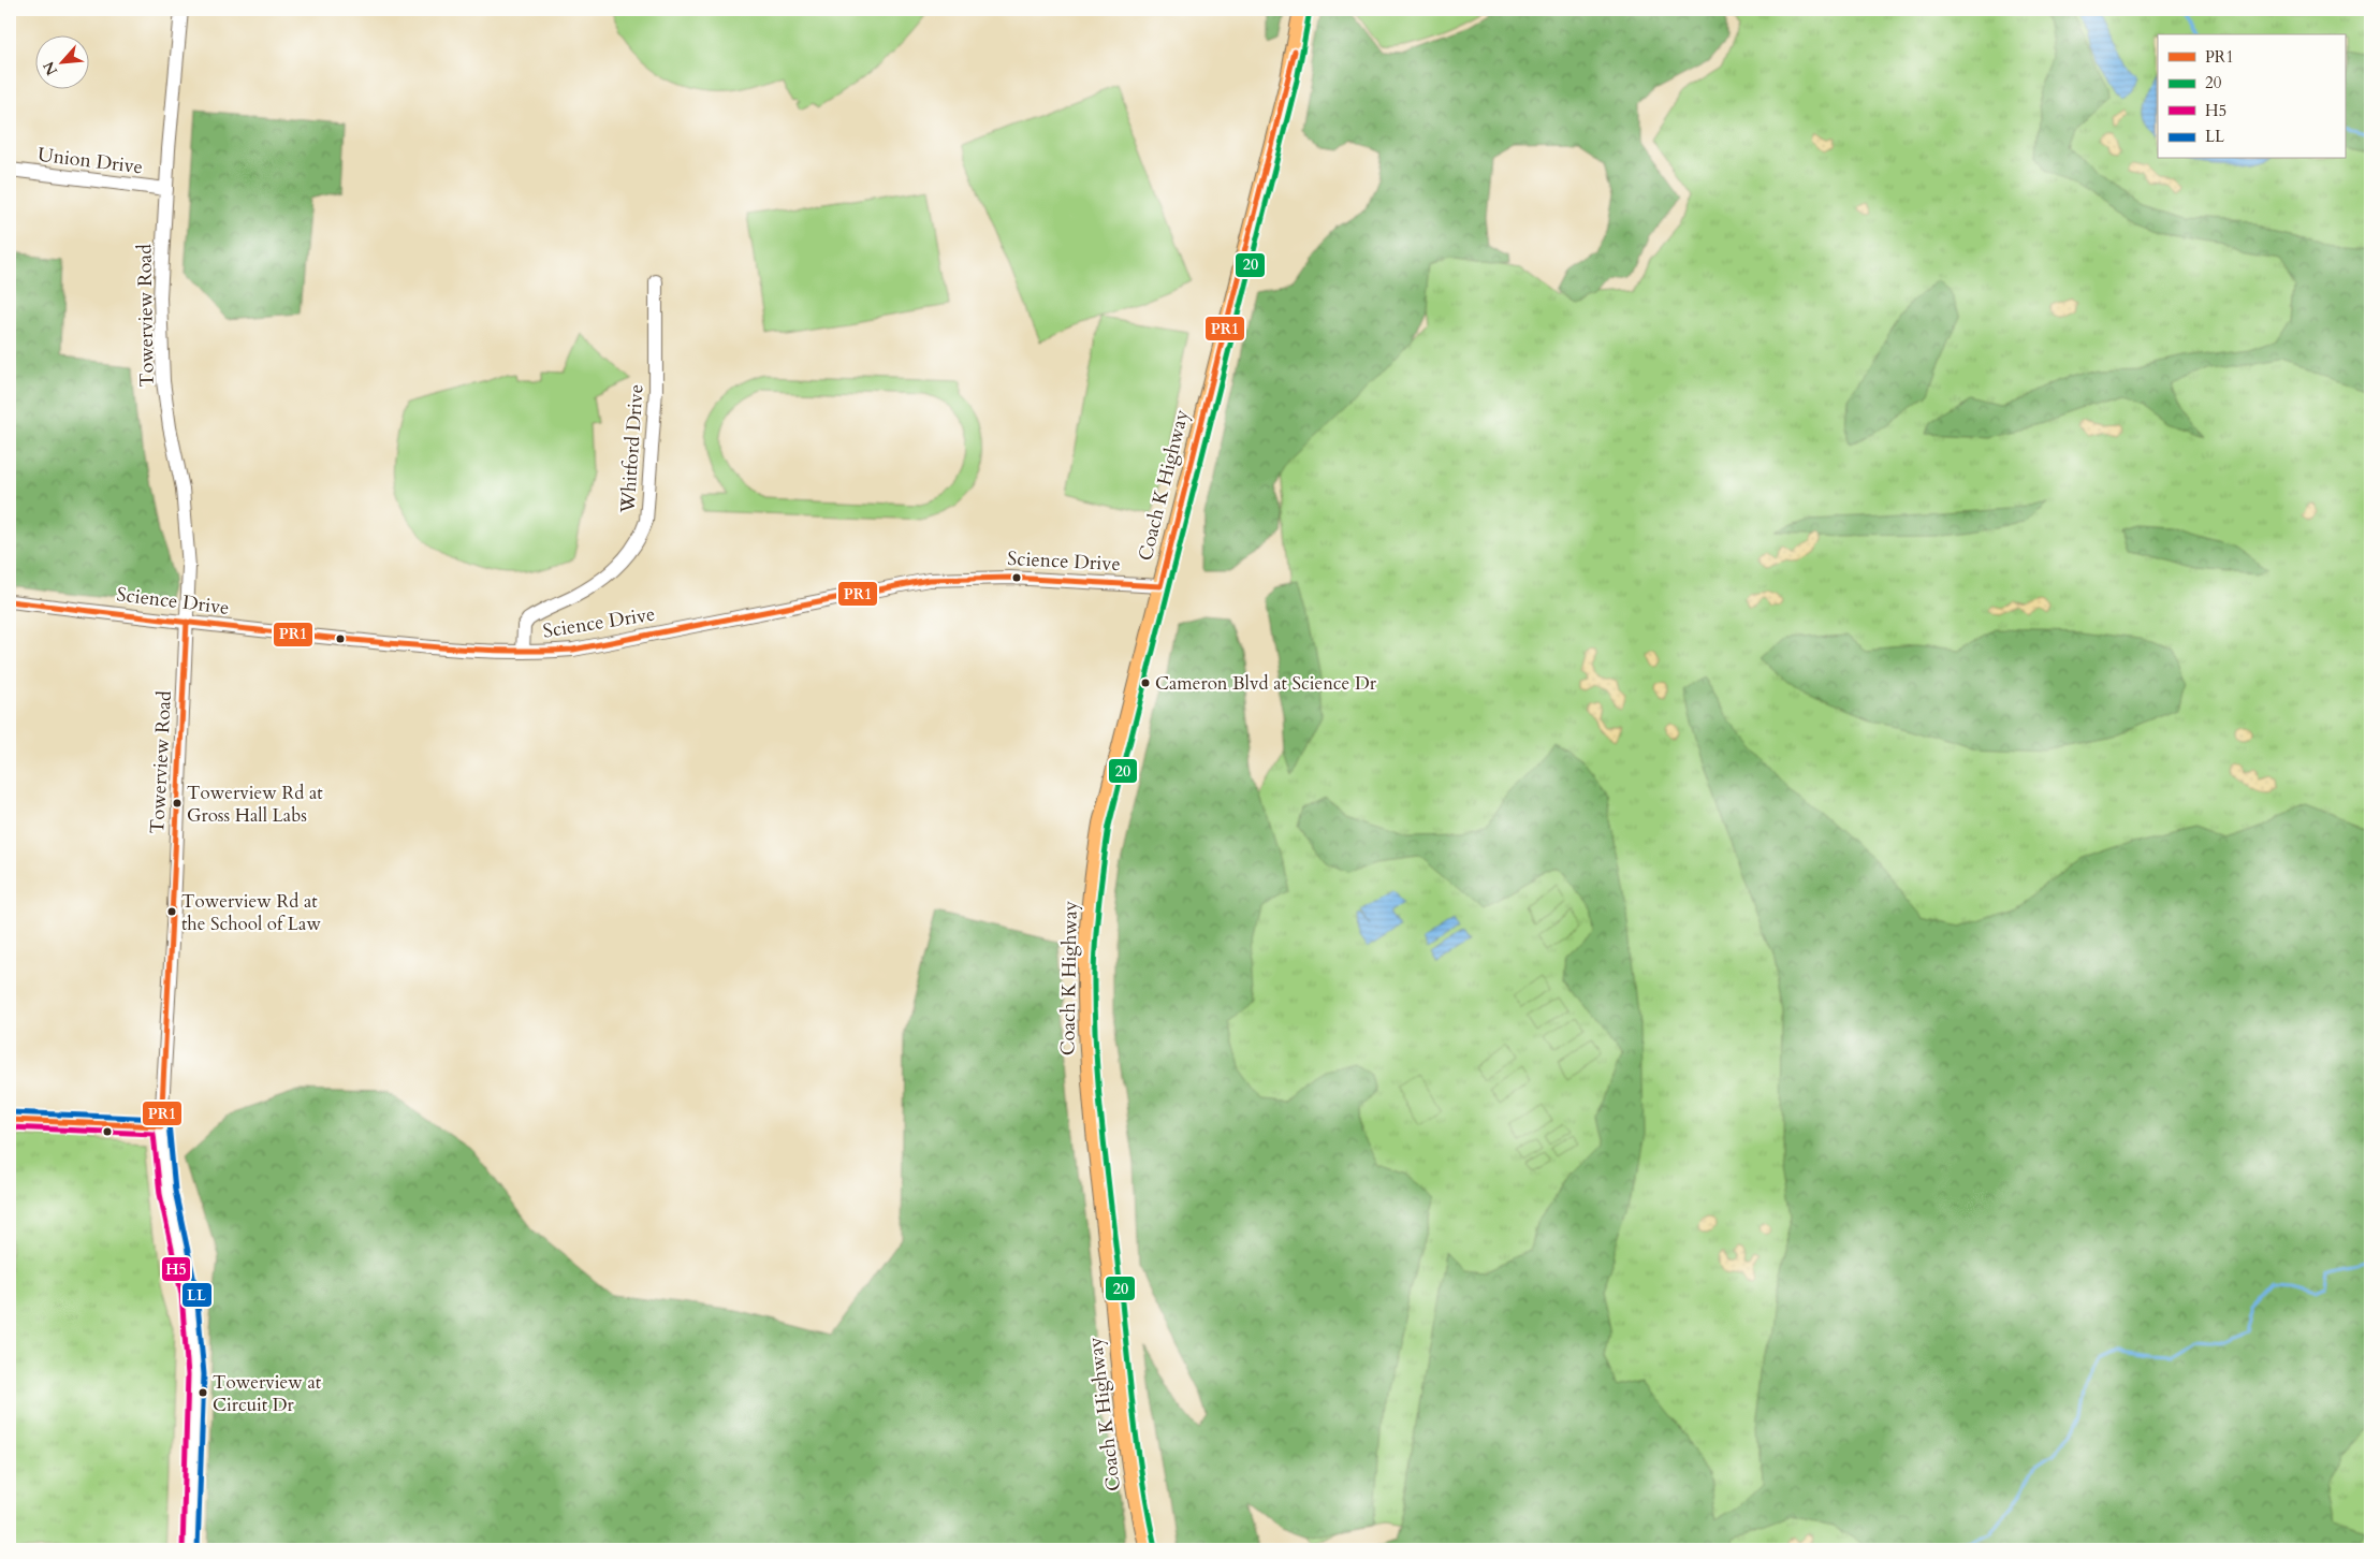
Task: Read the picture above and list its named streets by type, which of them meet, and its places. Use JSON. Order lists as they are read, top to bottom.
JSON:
{
  "streets": {
    "main road": ["Coach K Highway"],
    "street": [
      "Union Drive",
      "Towerview Road",
      "Whitford Drive",
      "Science Drive"
    ]
  },
  "crossings": [
    ["Union Drive", "Towerview Road"],
    ["Towerview Road", "Science Drive"],
    ["Whitford Drive", "Science Drive"],
    ["Coach K Highway", "Science Drive"]
  ],
  "places": [
    "Cameron Blvd at Science Dr",
    "Towerview Rd at Gross Hall Labs",
    "Towerview Rd at the School of Law",
    "Towerview at Circuit Dr"
  ],
  "lines": [
    "transit line 20",
    "transit line PR1",
    "transit line LL",
    "transit line H5"
  ],
  "legend": [
    "PR1",
    "20",
    "H5",
    "LL"
  ],
  "north": "bottom left"
}
